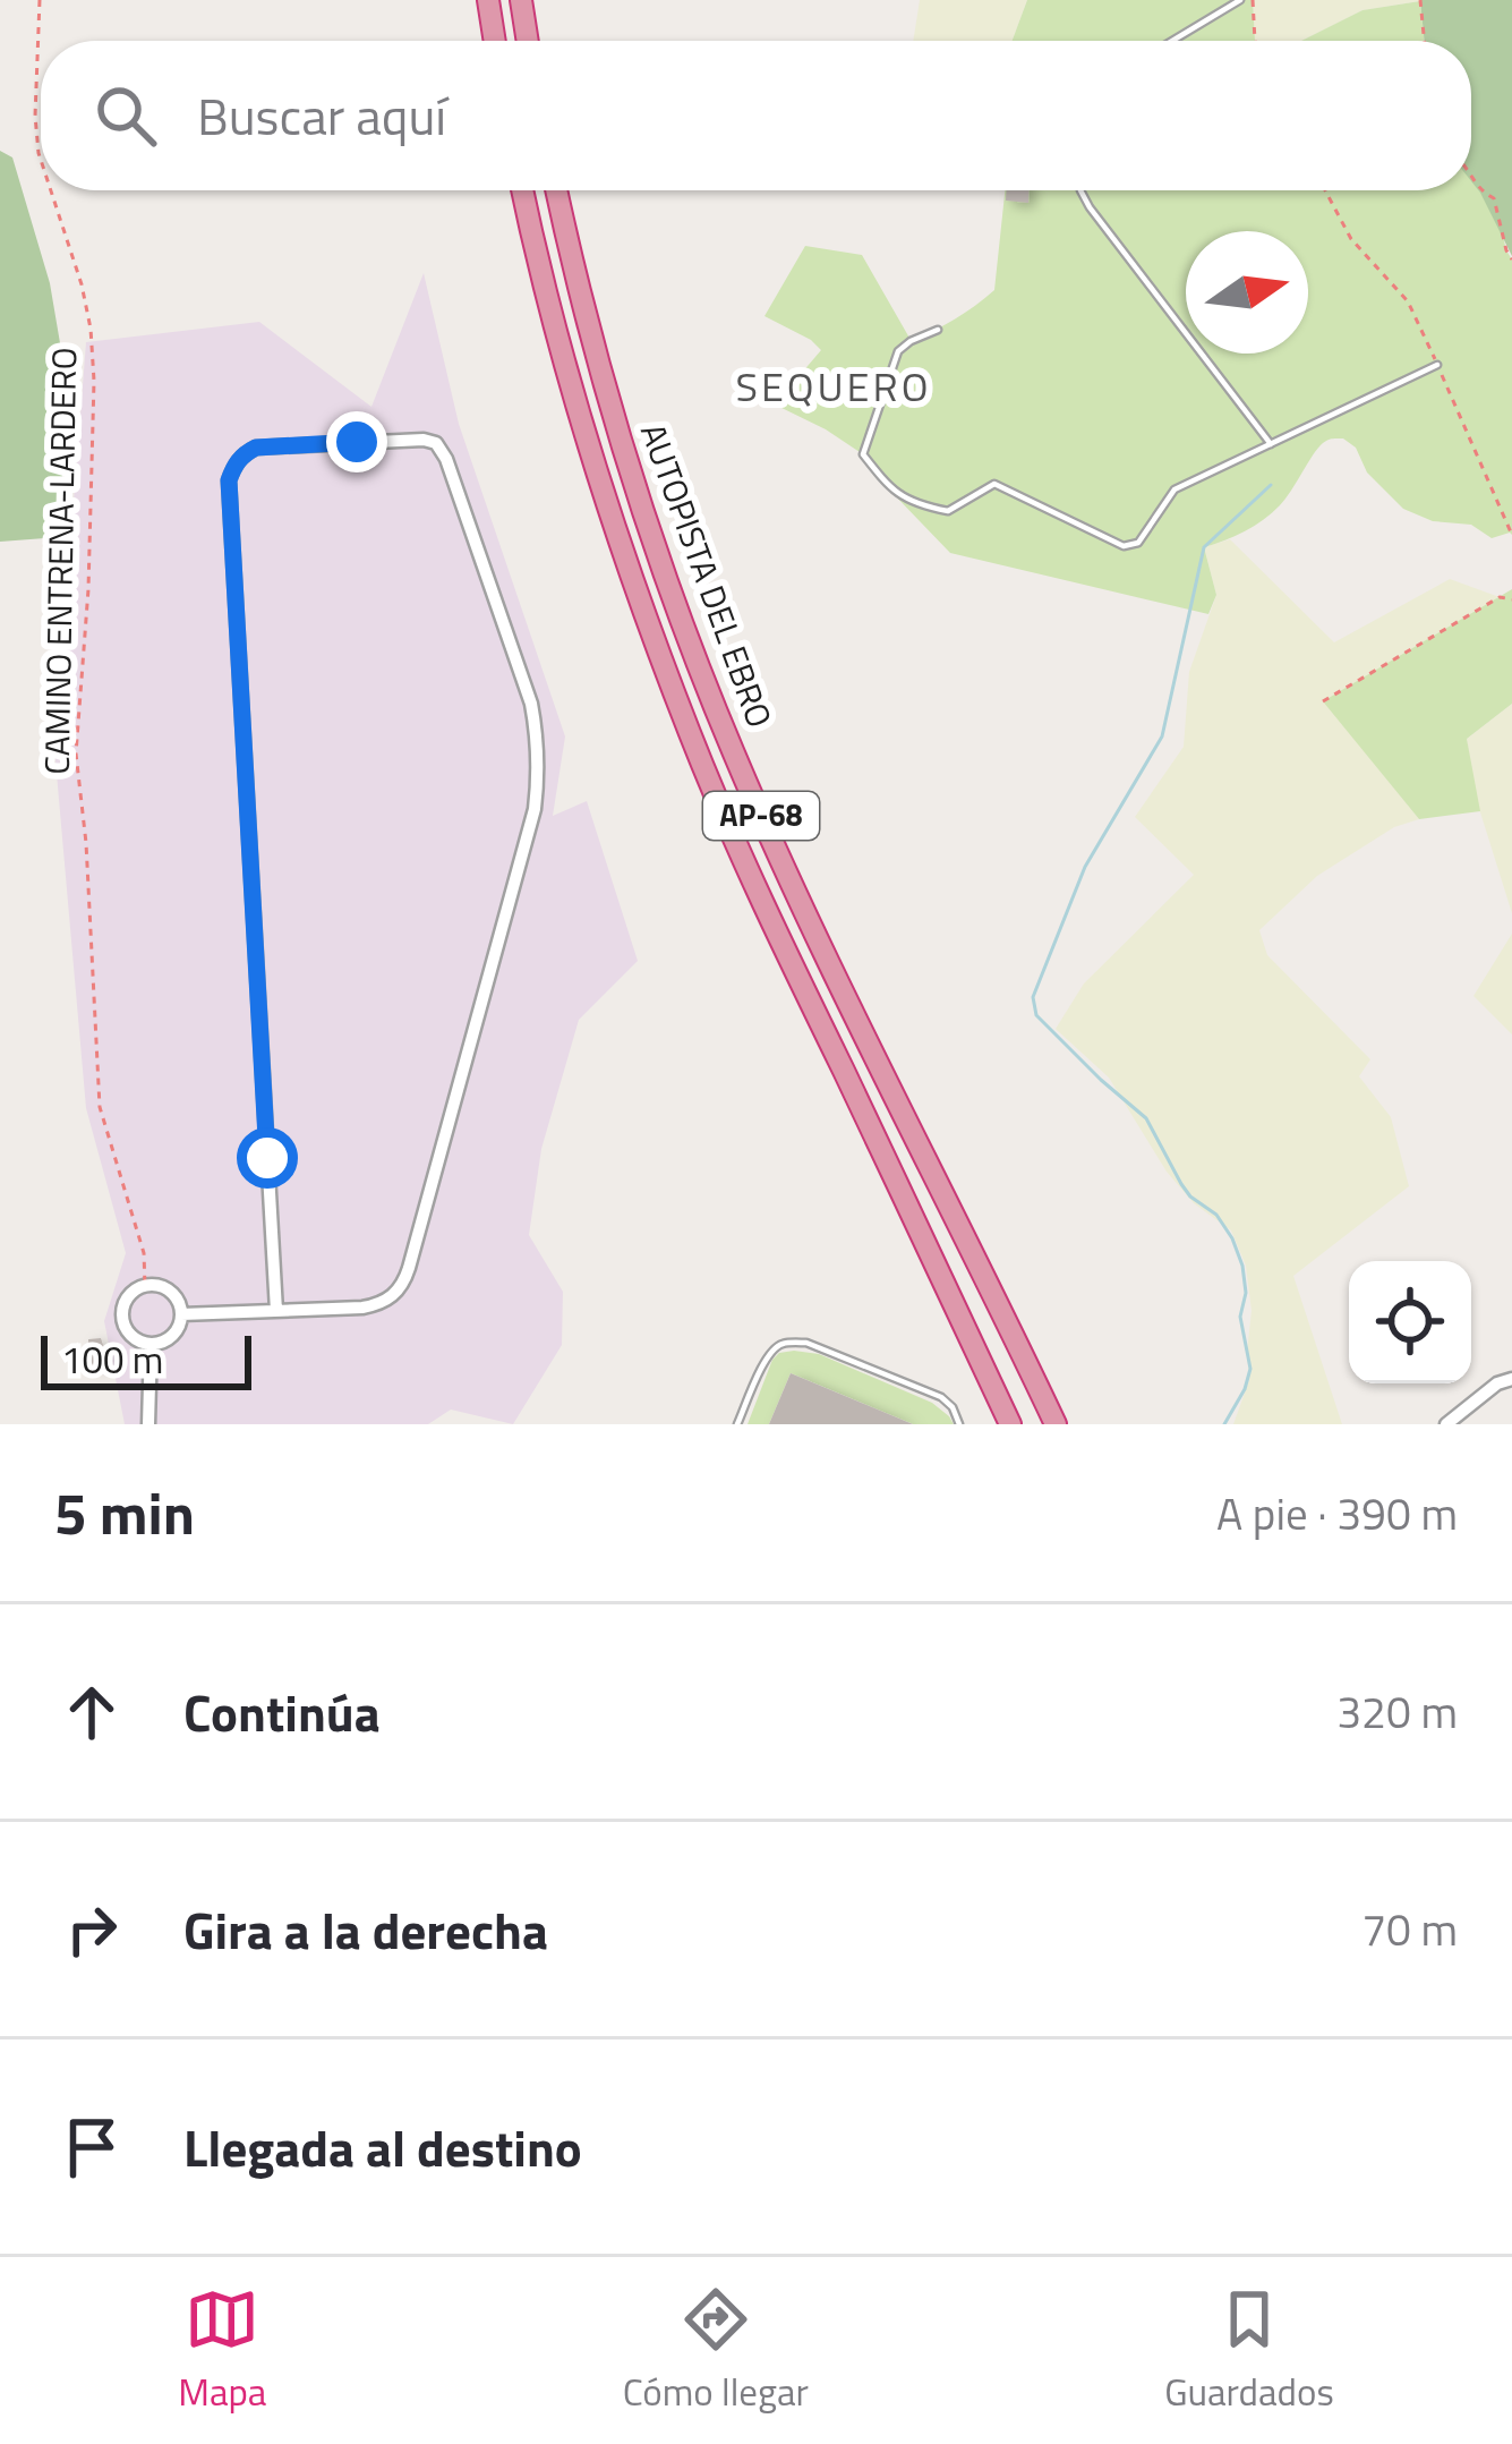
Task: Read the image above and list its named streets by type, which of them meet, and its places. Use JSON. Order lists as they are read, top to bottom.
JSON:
{
  "streets": {
    "highway": ["AUTOPISTA DEL EBRO", "AP-68"],
    "path": ["CAMINO ENTRENA-LARDERO"]
  },
  "districts": ["SEQUERO"],
  "scale_bar": "100 m",
  "north": "right",
  "page": {
    "search": "Buscar aquí",
    "scale": "100 m",
    "heading": ["5 min", "A pie · 390 m"],
    "list": [
      ["Continúa", "320 m"],
      ["Gira a la derecha", "70 m"],
      "Llegada al destino"
    ],
    "nav": ["Mapa", "Cómo llegar", "Guardados"]
  }
}
